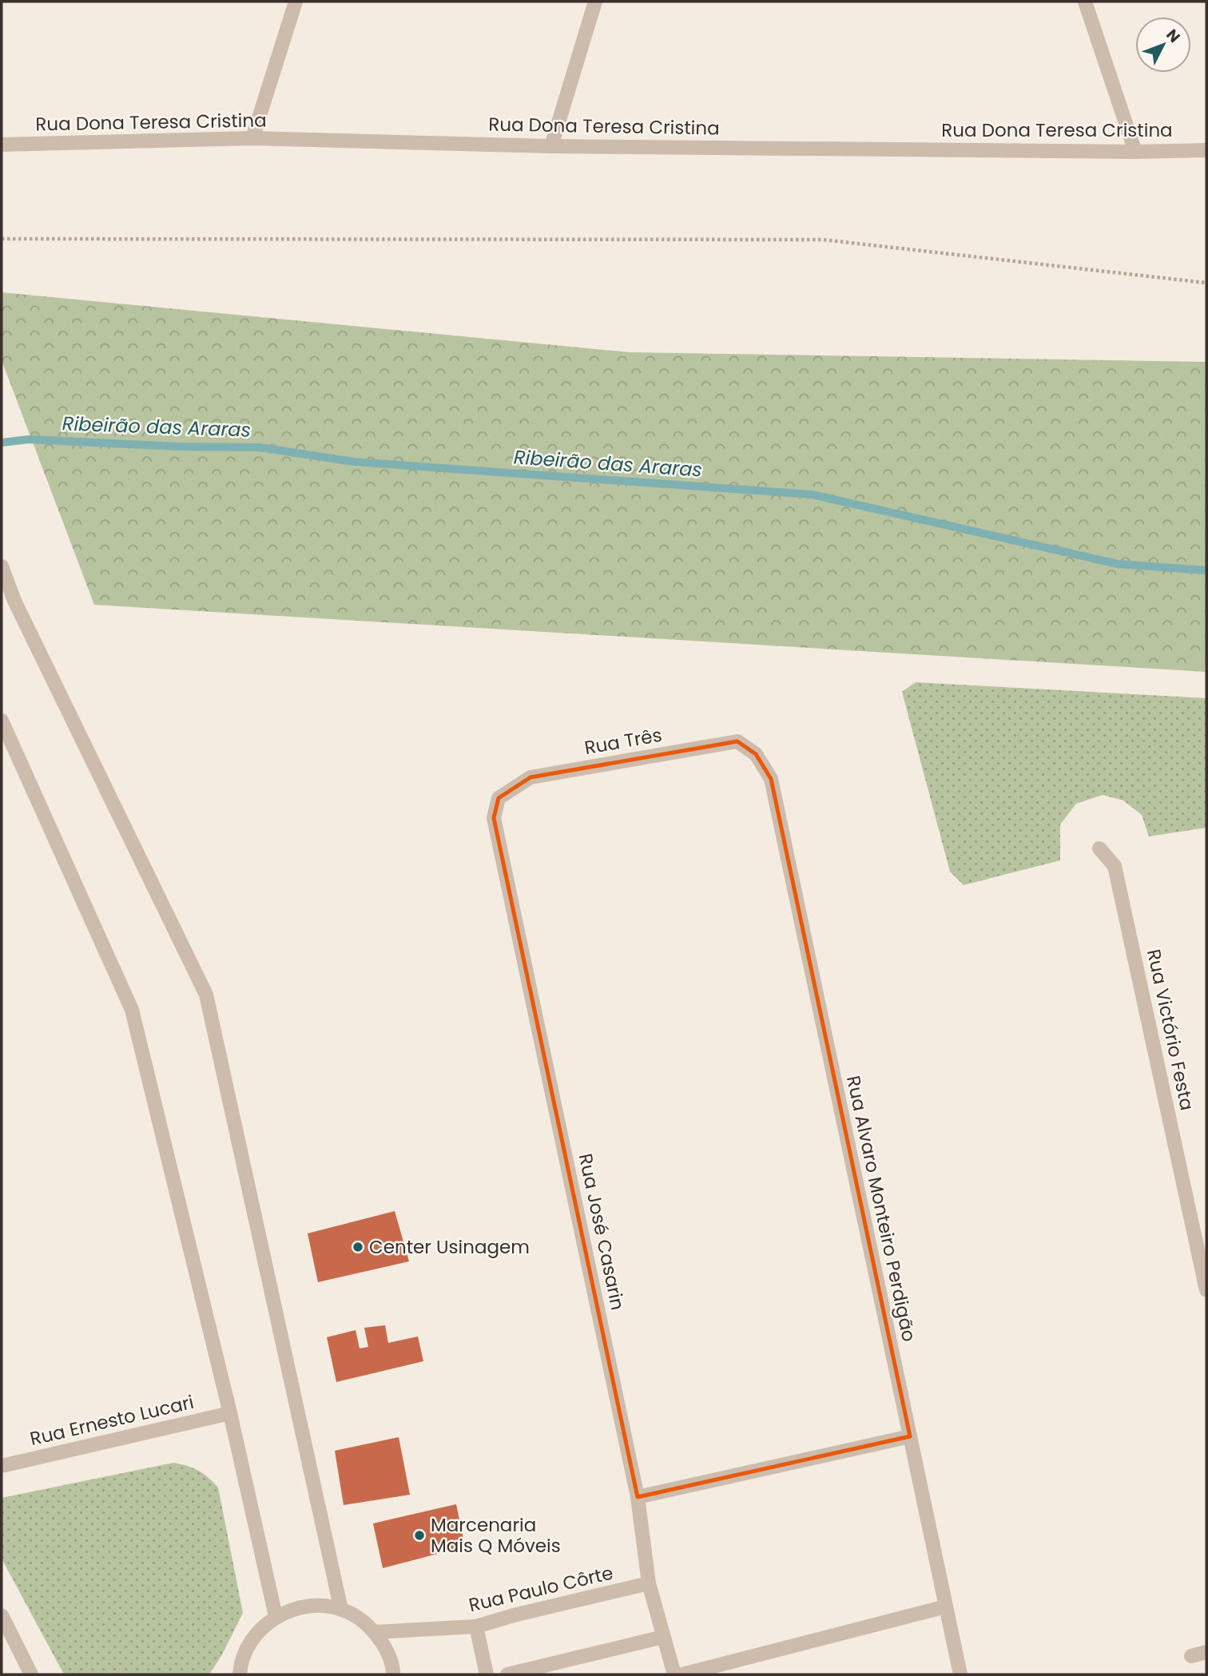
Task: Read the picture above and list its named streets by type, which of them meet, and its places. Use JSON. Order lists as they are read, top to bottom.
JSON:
{
  "streets": {
    "street": [
      "Rua Dona Teresa Cristina",
      "Rua Três",
      "Rua Victório Festa",
      "Rua Alvaro Monteiro Perdigão",
      "Rua José Casarin",
      "Rua Ernesto Lucari",
      "Rua Paulo Côrte"
    ]
  },
  "crossings": [
    ["Rua Três", "Rua Alvaro Monteiro Perdigão"],
    ["Rua Três", "Rua José Casarin"],
    ["Rua José Casarin", "Rua Paulo Côrte"]
  ],
  "water": ["Ribeirão das Araras"],
  "places": ["Center Usinagem", "Marcenaria Mais Q Móveis"],
  "north": "top right"
}
